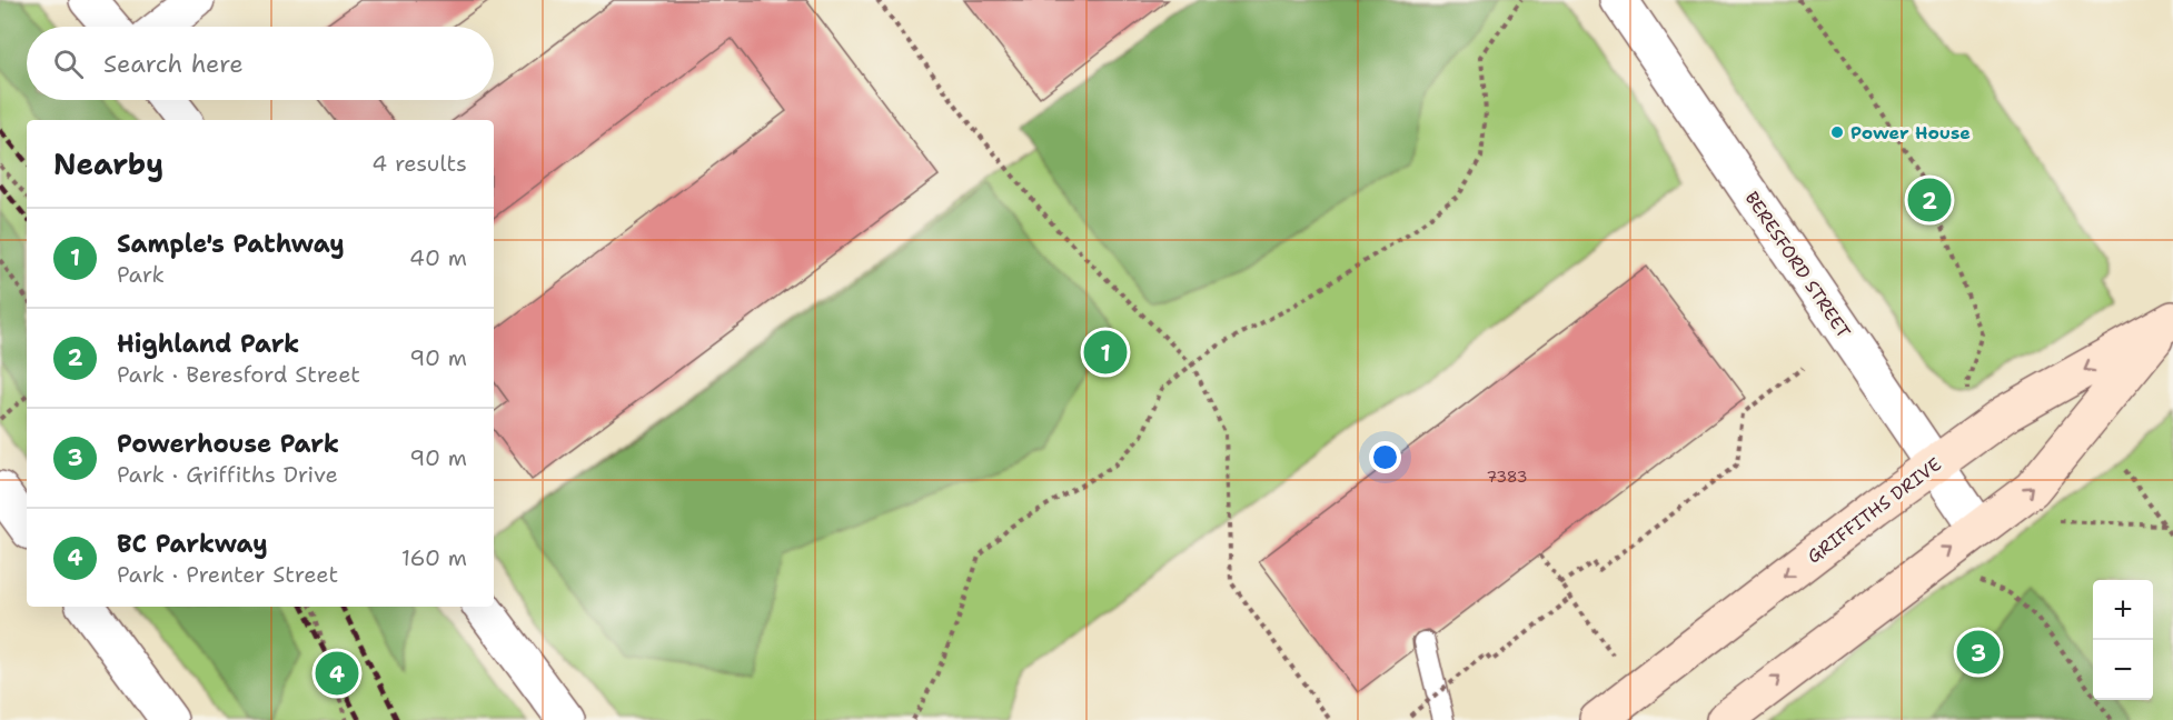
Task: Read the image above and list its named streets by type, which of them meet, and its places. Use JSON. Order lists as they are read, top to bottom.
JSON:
{
  "streets": {
    "main road": ["GRIFFITHS DRIVE"],
    "street": ["BERESFORD STREET"]
  },
  "crossings": [
    ["BERESFORD STREET", "GRIFFITHS DRIVE"]
  ],
  "places": ["Power House"],
  "house_numbers": ["7383"],
  "page": {
    "search": "Search here",
    "heading": ["Nearby", "4 results"],
    "pins": [
      "2",
      "1",
      "3",
      "4"
    ],
    "list": [
      {
        "mark": "1",
        "name": "Sample's Pathway",
        "note": "Park",
        "value": "40 m"
      },
      {
        "mark": "2",
        "name": "Highland Park",
        "note": "Park · Beresford Street",
        "value": "90 m"
      },
      {
        "mark": "3",
        "name": "Powerhouse Park",
        "note": "Park · Griffiths Drive",
        "value": "90 m"
      },
      {
        "mark": "4",
        "name": "BC Parkway",
        "note": "Park · Prenter Street",
        "value": "160 m"
      }
    ],
    "map_buttons": ["+", "−"]
  }
}
